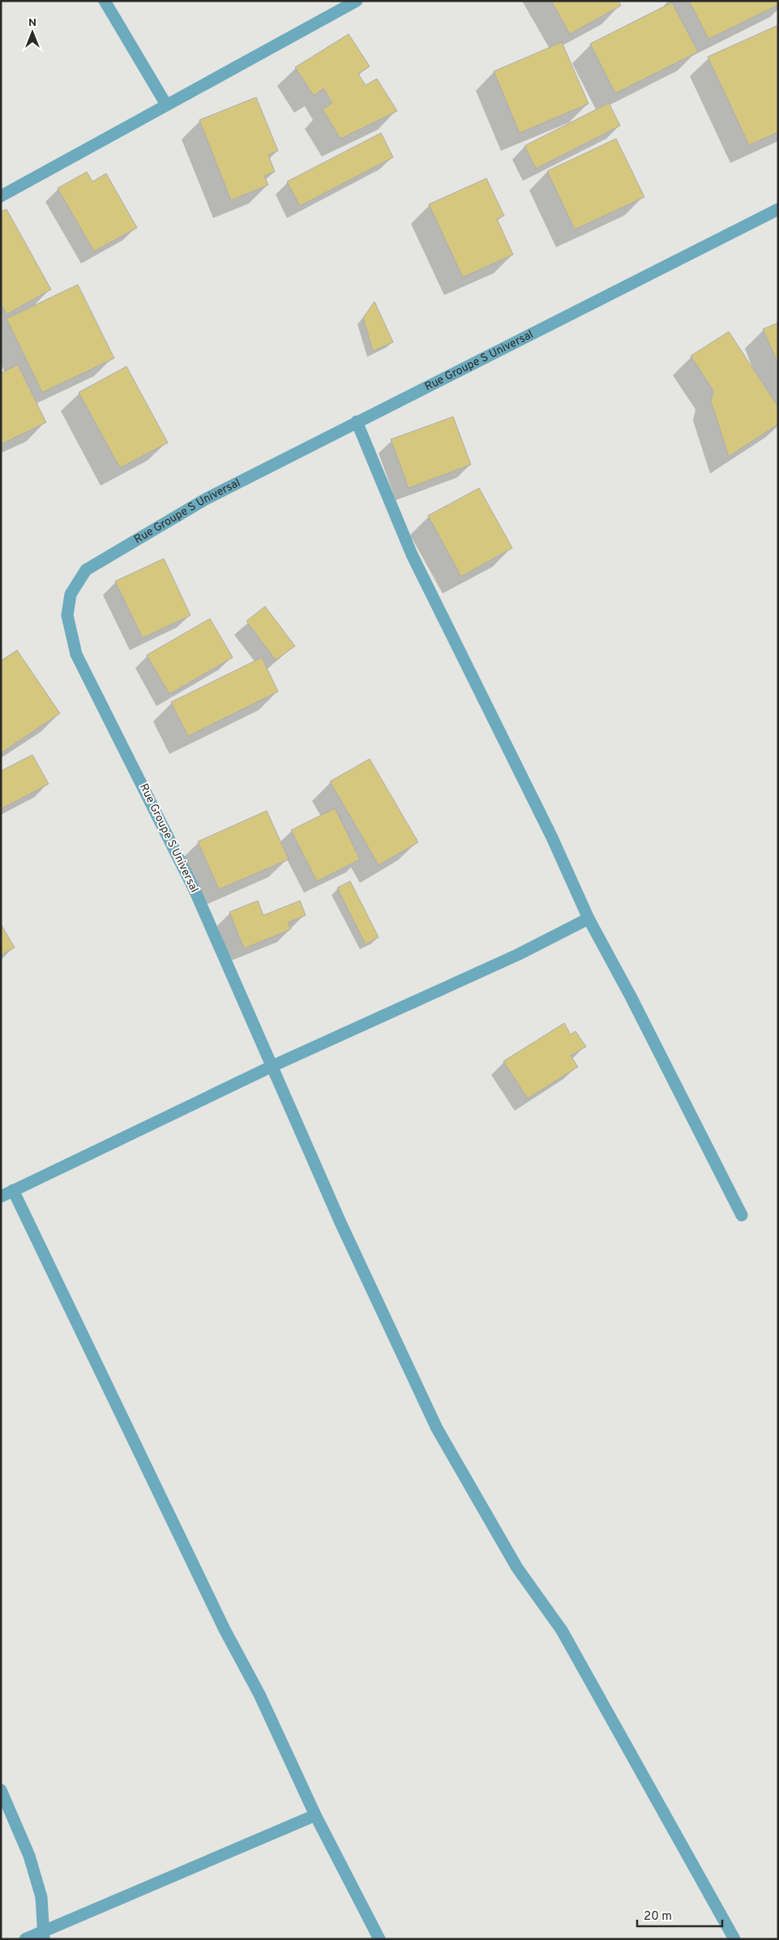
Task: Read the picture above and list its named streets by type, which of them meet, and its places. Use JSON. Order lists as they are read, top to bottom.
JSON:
{
  "streets": {
    "street": ["Rue Groupe S Universal"]
  },
  "scale_bar": "20 m",
  "north": "top"
}
